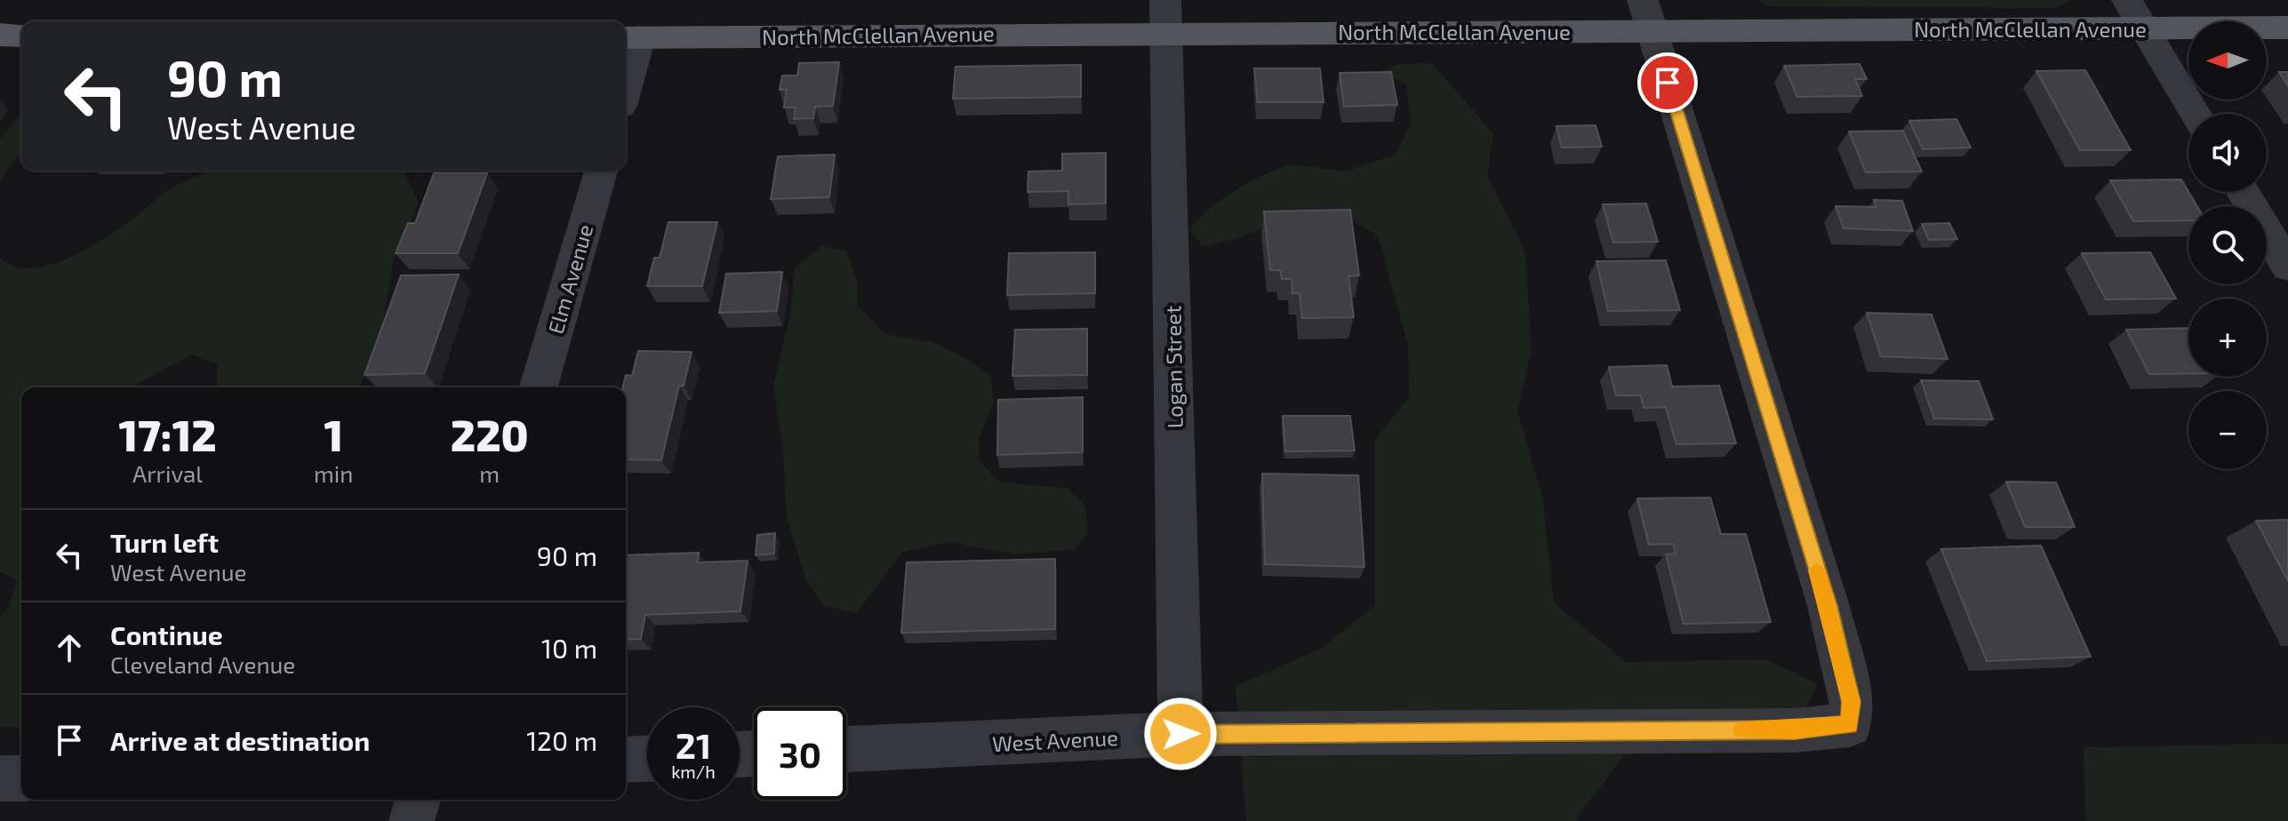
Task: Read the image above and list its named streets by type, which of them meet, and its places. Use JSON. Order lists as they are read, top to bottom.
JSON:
{
  "streets": {
    "main road": ["North McClellan Avenue"],
    "street": ["Elm Avenue", "Logan Street", "West Avenue"]
  },
  "crossings": [
    ["North McClellan Avenue", "Logan Street"],
    ["North McClellan Avenue", "West Avenue"],
    ["Logan Street", "West Avenue"]
  ],
  "north": "left",
  "page": {
    "map_buttons": ["+", "−"],
    "turn": ["90 m", "West Avenue"],
    "eta": [
      "17:12",
      "Arrival",
      "1",
      "min",
      "220",
      "m"
    ],
    "list": [
      {
        "name": "Turn left",
        "note": "West Avenue",
        "value": "90 m"
      },
      {
        "name": "Continue",
        "note": "Cleveland Avenue",
        "value": "10 m"
      },
      {
        "name": "Arrive at destination",
        "value": "120 m"
      }
    ],
    "speed": "21 km/h",
    "limit": "30"
  }
}
